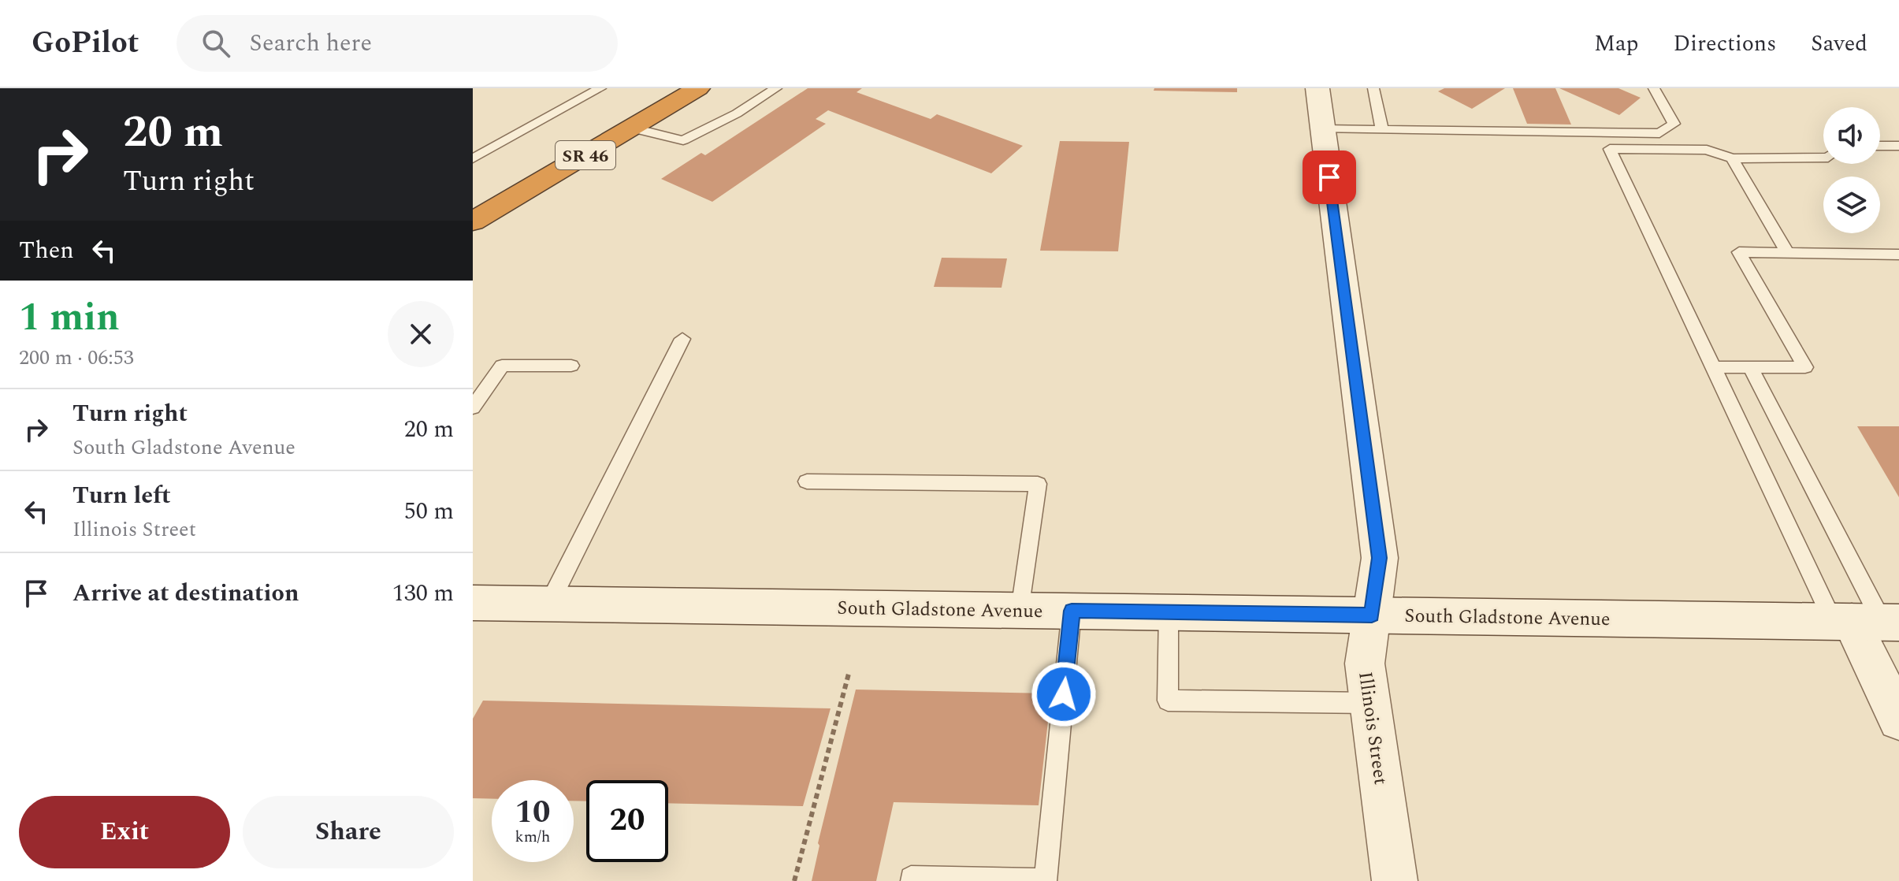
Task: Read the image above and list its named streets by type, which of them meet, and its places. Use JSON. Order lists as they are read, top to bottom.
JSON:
{
  "streets": {
    "highway": ["SR 46"],
    "street": ["South Gladstone Avenue", "Illinois Street"]
  },
  "crossings": [
    ["South Gladstone Avenue", "Illinois Street"]
  ],
  "page": {
    "header": "GoPilot",
    "search": "Search here",
    "nav": ["Map", "Directions", "Saved"],
    "turn": ["20 m", "Turn right"],
    "then": "Then",
    "heading": ["1 min", "200 m · 06:53"],
    "list": [
      {
        "name": "Turn right",
        "note": "South Gladstone Avenue",
        "value": "20 m"
      },
      {
        "name": "Turn left",
        "note": "Illinois Street",
        "value": "50 m"
      },
      {
        "name": "Arrive at destination",
        "value": "130 m"
      }
    ],
    "speed": "10 km/h",
    "limit": "20",
    "buttons": ["Exit", "Share"]
  }
}
